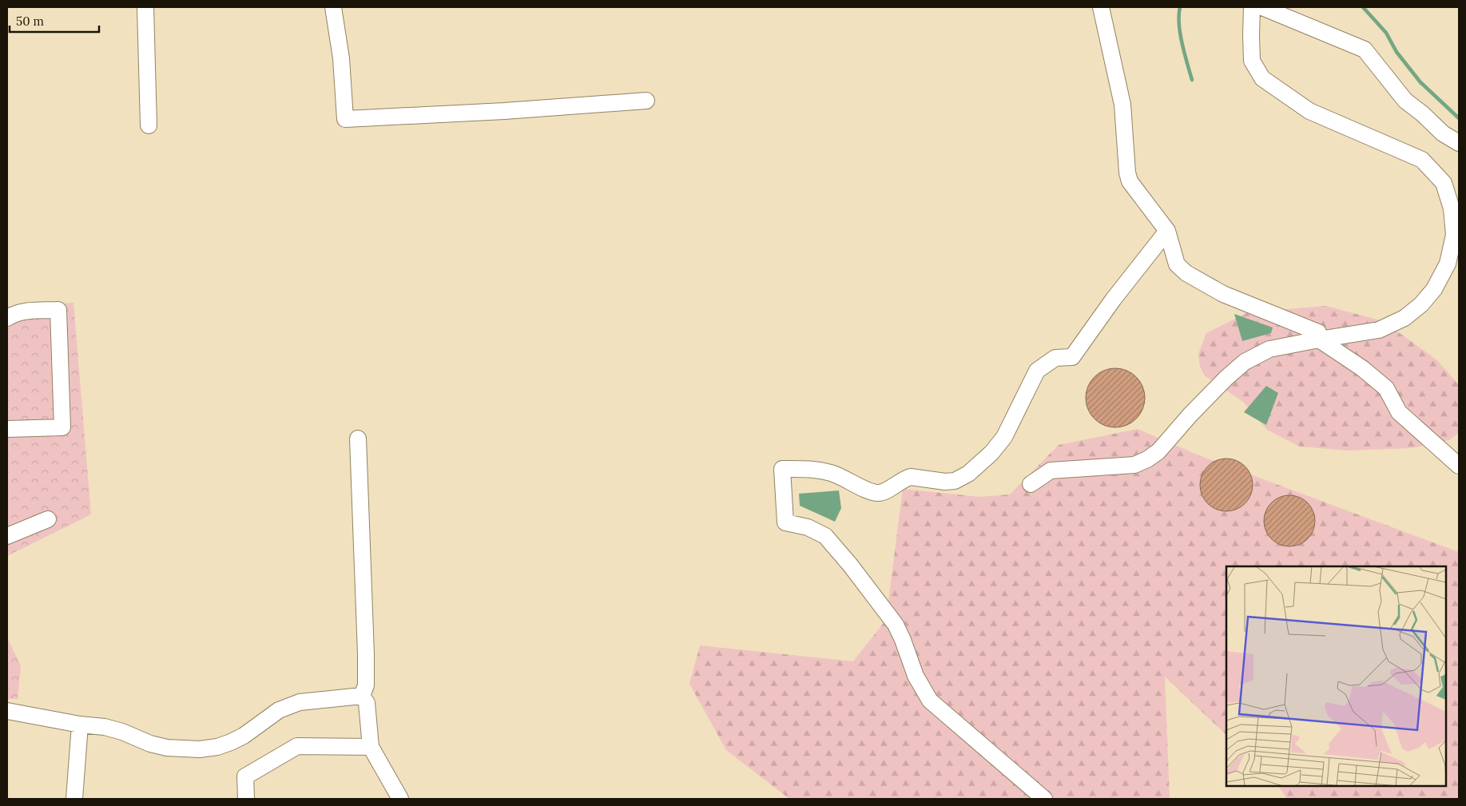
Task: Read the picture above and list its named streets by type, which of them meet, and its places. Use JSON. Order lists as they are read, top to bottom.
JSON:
{
  "scale_bar": "50 m"
}
